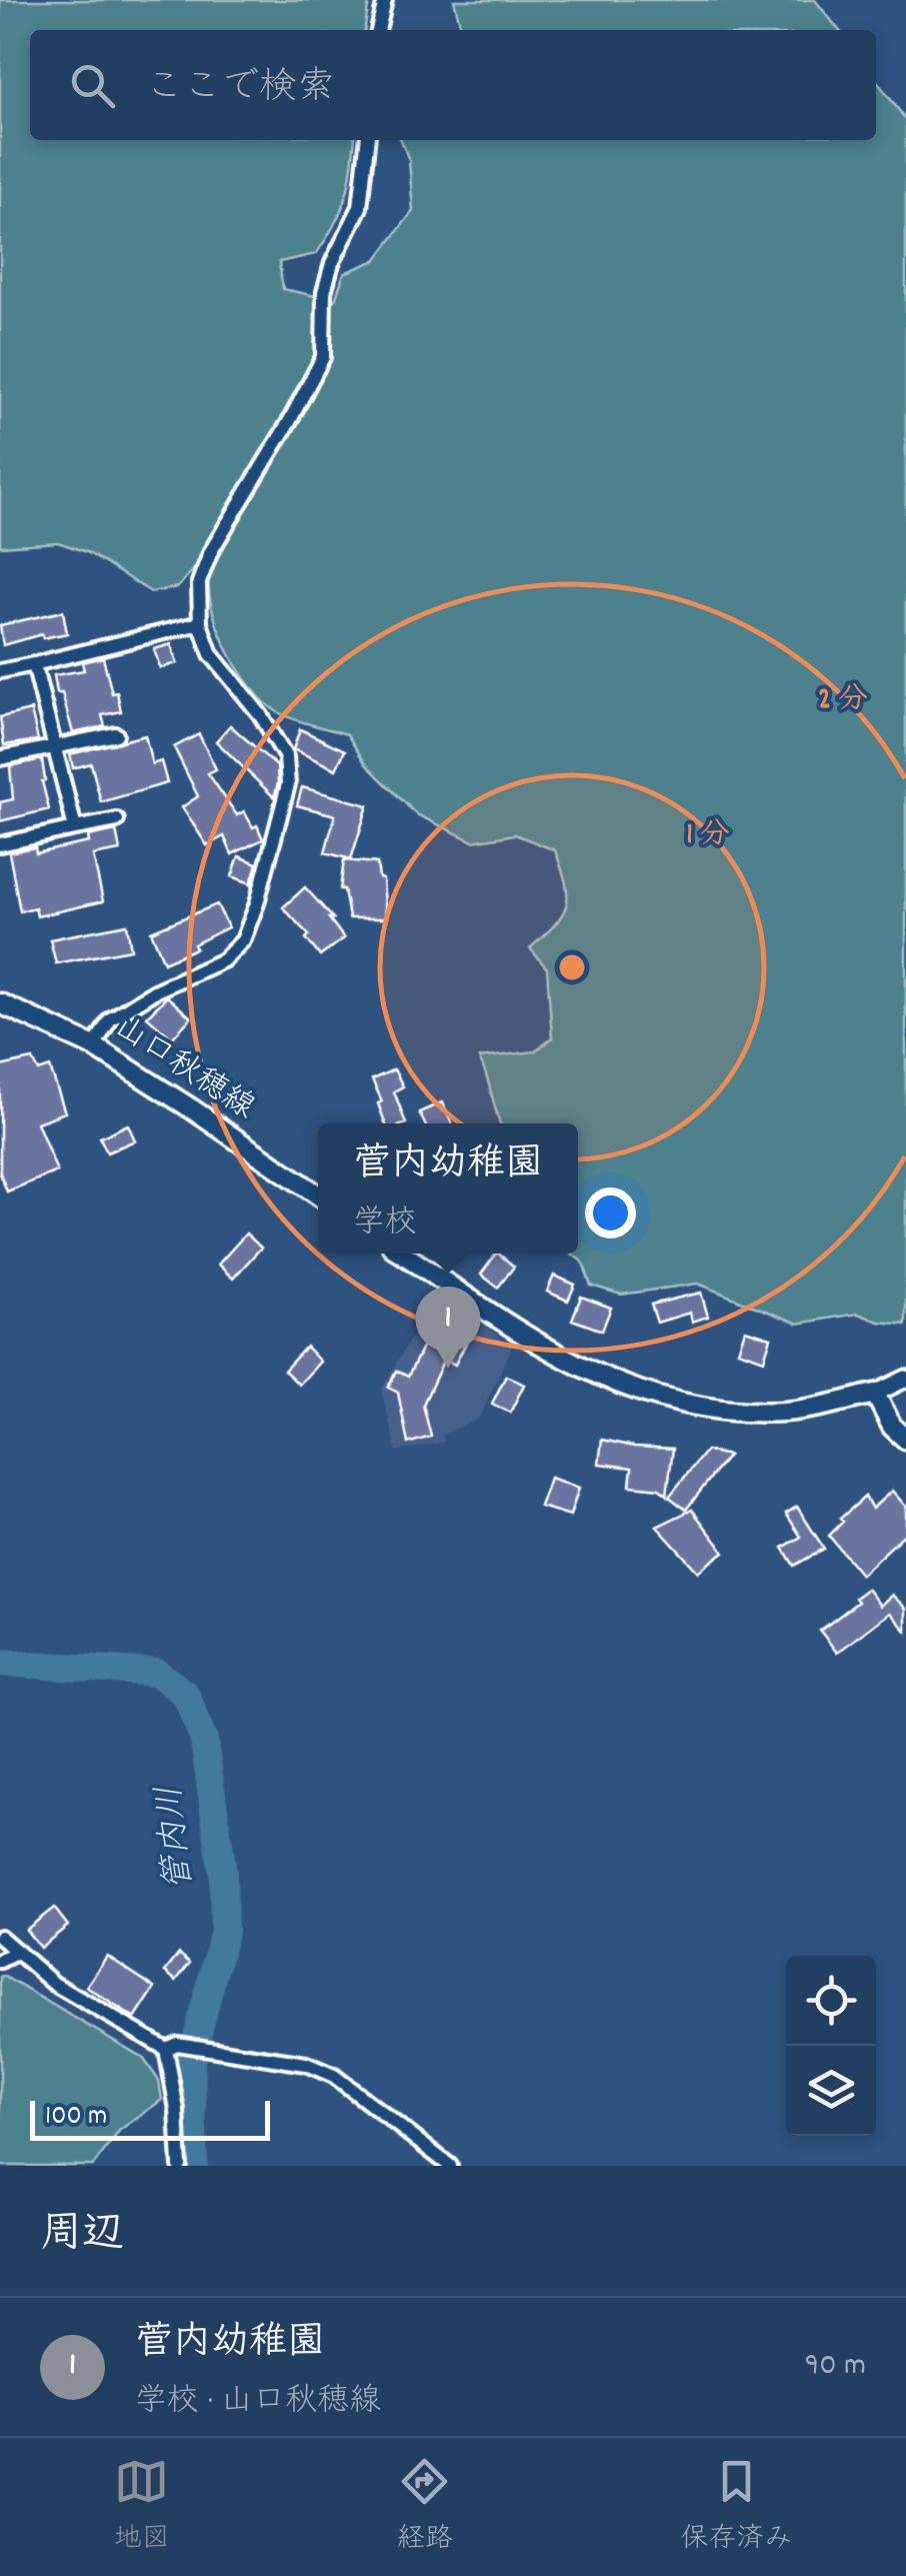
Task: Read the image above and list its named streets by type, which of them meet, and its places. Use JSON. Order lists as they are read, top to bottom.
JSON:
{
  "streets": {
    "main road": ["山口秋穂線"]
  },
  "water": ["管内川"],
  "scale_bar": "100 m",
  "page": {
    "search": "ここで検索",
    "popup": ["菅内幼稚園", "学校"],
    "pins": "1",
    "scale": "100 m",
    "heading": "周辺",
    "list": [
      {
        "mark": "1",
        "name": "菅内幼稚園",
        "note": "学校 · 山口秋穂線",
        "value": "90 m"
      }
    ],
    "nav": ["地図", "経路", "保存済み"]
  },
  "rings": ["2 分", "1 分"]
}
